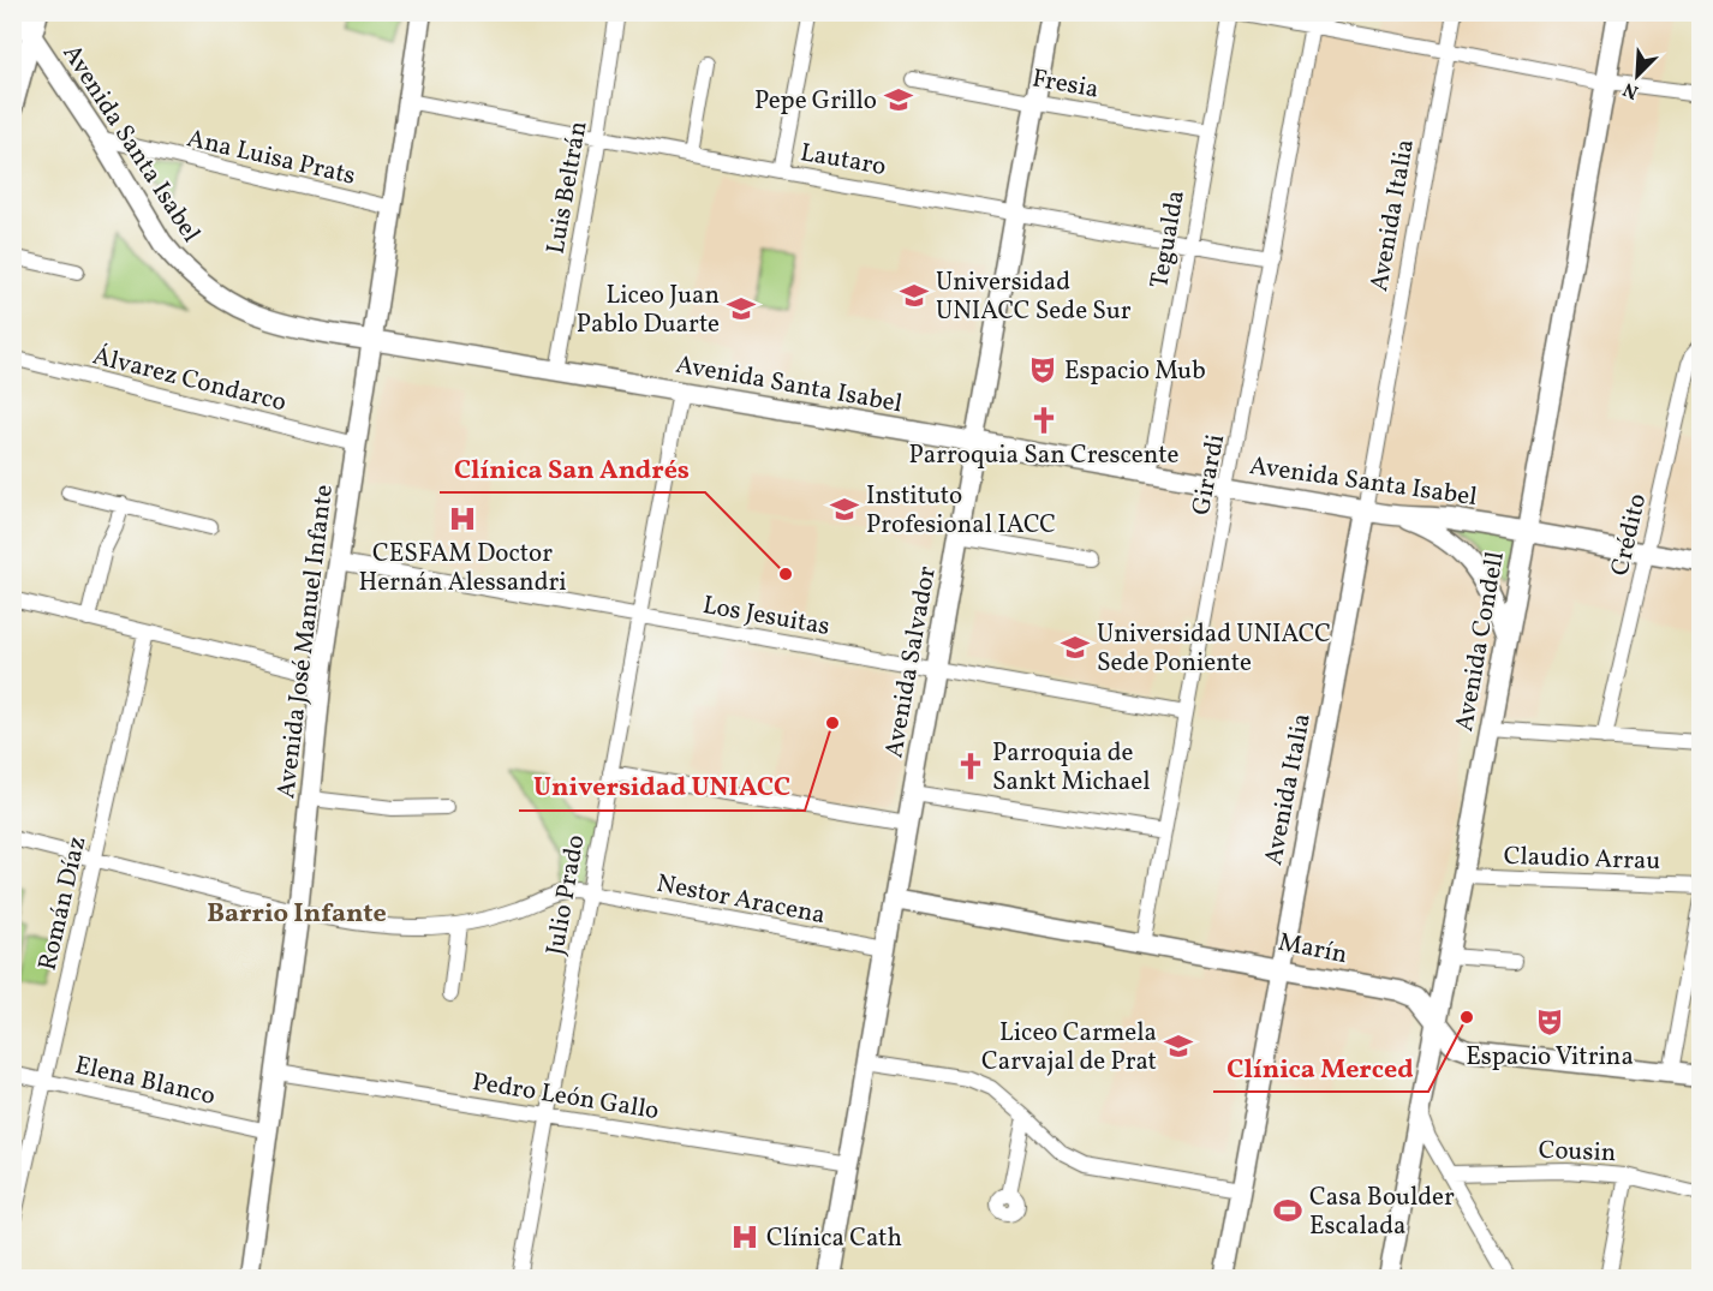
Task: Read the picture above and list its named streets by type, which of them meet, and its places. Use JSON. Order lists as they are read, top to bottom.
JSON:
{
  "streets": {
    "street": [
      "Fresia",
      "Avenida Santa Isabel",
      "Ana Luisa Prats",
      "Lautaro",
      "Luis Beltrán",
      "Avenida Italia",
      "Tegualda",
      "Álvarez Condarco",
      "Girardi",
      "Crédito",
      "Los Jesuitas",
      "Avenida José Manuel Infante",
      "Avenida Condell",
      "Avenida Salvador",
      "Claudio Arrau",
      "Julio Prado",
      "Nestor Aracena",
      "Román Díaz",
      "Marín",
      "Elena Blanco",
      "Pedro León Gallo",
      "Cousin"
    ]
  },
  "crossings": [
    ["Fresia", "Tegualda"],
    ["Fresia", "Avenida Salvador"],
    ["Avenida Santa Isabel", "Ana Luisa Prats"],
    ["Avenida Santa Isabel", "Luis Beltrán"],
    ["Avenida Santa Isabel", "Avenida Italia"],
    ["Avenida Santa Isabel", "Tegualda"],
    ["Avenida Santa Isabel", "Girardi"],
    ["Avenida Santa Isabel", "Crédito"],
    ["Avenida Santa Isabel", "Avenida José Manuel Infante"],
    ["Avenida Santa Isabel", "Avenida Condell"],
    ["Avenida Santa Isabel", "Avenida Salvador"],
    ["Avenida Santa Isabel", "Julio Prado"],
    ["Ana Luisa Prats", "Avenida José Manuel Infante"],
    ["Lautaro", "Luis Beltrán"],
    ["Lautaro", "Tegualda"],
    ["Lautaro", "Girardi"],
    ["Lautaro", "Avenida José Manuel Infante"],
    ["Lautaro", "Avenida Salvador"],
    ["Avenida Italia", "Marín"],
    ["Álvarez Condarco", "Avenida José Manuel Infante"],
    ["Girardi", "Los Jesuitas"],
    ["Girardi", "Marín"],
    ["Los Jesuitas", "Avenida José Manuel Infante"],
    ["Los Jesuitas", "Avenida Salvador"],
    ["Los Jesuitas", "Julio Prado"],
    ["Avenida José Manuel Infante", "Nestor Aracena"],
    ["Avenida José Manuel Infante", "Elena Blanco"],
    ["Avenida José Manuel Infante", "Pedro León Gallo"],
    ["Avenida Condell", "Claudio Arrau"],
    ["Avenida Condell", "Marín"],
    ["Avenida Salvador", "Nestor Aracena"],
    ["Avenida Salvador", "Marín"],
    ["Avenida Salvador", "Pedro León Gallo"],
    ["Julio Prado", "Nestor Aracena"],
    ["Julio Prado", "Pedro León Gallo"],
    ["Nestor Aracena", "Román Díaz"],
    ["Román Díaz", "Elena Blanco"]
  ],
  "districts": ["Barrio Infante"],
  "places": {
    "school or university": [
      "Pepe Grillo",
      "Universidad UNIACC Sede Sur",
      "Liceo Juan Pablo Duarte",
      "Instituto Profesional IACC",
      "Universidad UNIACC Sede Poniente",
      "Liceo Carmela Carvajal de Prat"
    ],
    "theatre": ["Espacio Mub", "Espacio Vitrina"],
    "church": ["Parroquia San Crescente", "Parroquia de Sankt Michael"],
    "hospital": ["CESFAM Doctor Hernán Alessandri", "Clínica Cath"],
    "other": ["Clínica San Andrés", "Universidad UNIACC", "Clínica Merced"],
    "sports": ["Casa Boulder Escalada"]
  },
  "north": "bottom left"
}
